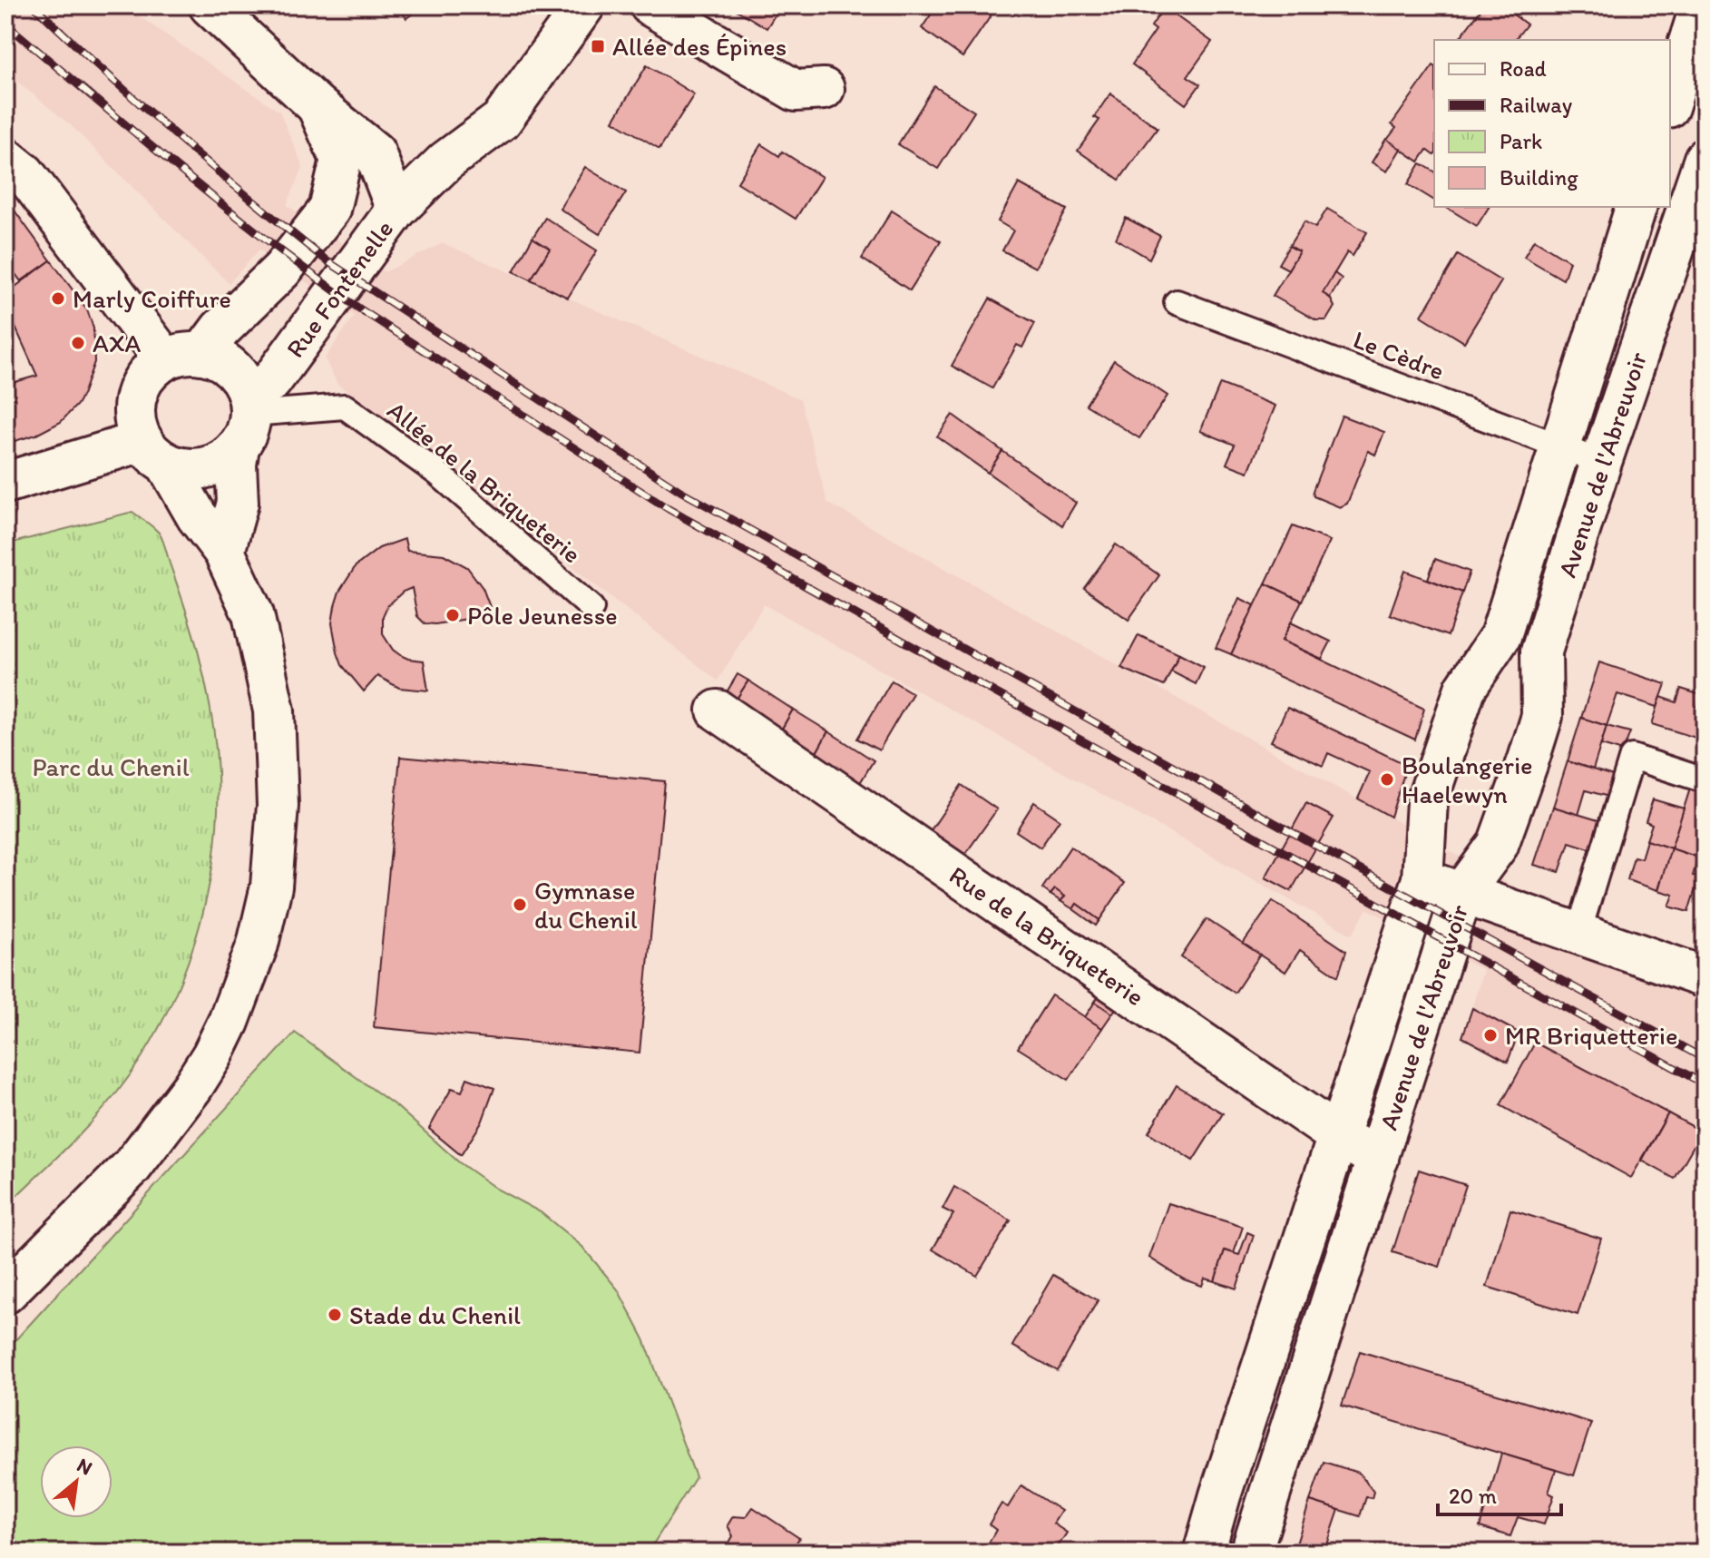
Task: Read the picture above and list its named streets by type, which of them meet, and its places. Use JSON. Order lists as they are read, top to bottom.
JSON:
{
  "streets": {
    "street": ["Rue Fontenelle", "Avenue de l'Abreuvoir", "Rue de la Briqueterie"],
    "lane": ["Le Cèdre", "Allée de la Briqueterie"]
  },
  "crossings": [
    ["Rue Fontenelle", "Allée de la Briqueterie"],
    ["Le Cèdre", "Avenue de l'Abreuvoir"],
    ["Avenue de l'Abreuvoir", "Rue de la Briqueterie"]
  ],
  "parks": ["Parc du Chenil"],
  "places": {
    "transit": ["Allée des Épines"],
    "other": [
      "Marly Coiffure",
      "AXA",
      "Pôle Jeunesse",
      "Boulangerie Haelewyn",
      "Gymnase du Chenil",
      "MR Briquetterie",
      "Stade du Chenil"
    ]
  },
  "legend": [
    "Road",
    "Railway",
    "Park",
    "Building"
  ],
  "scale_bar": "20 m",
  "north": "top right"
}
